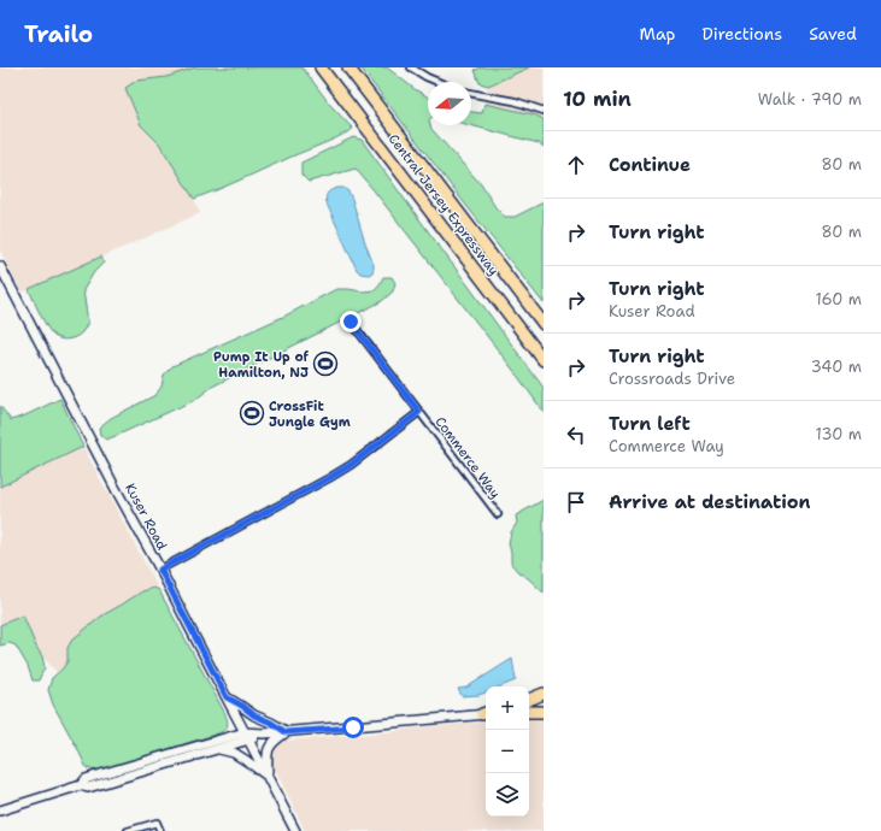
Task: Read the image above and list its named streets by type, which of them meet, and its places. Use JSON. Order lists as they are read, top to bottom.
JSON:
{
  "streets": {
    "highway": ["Central Jersey Expressway"],
    "street": ["Commerce Way", "Kuser Road"]
  },
  "places": {
    "sports": ["Pump It Up of Hamilton, NJ", "CrossFit Jungle Gym"]
  },
  "north": "left",
  "page": {
    "header": "Trailo",
    "nav": ["Map", "Directions", "Saved"],
    "heading": ["10 min", "Walk · 790 m"],
    "list": [
      ["Continue", "80 m"],
      ["Turn right", "80 m"],
      ["Turn right", "Kuser Road", "160 m"],
      ["Turn right", "Crossroads Drive", "340 m"],
      ["Turn left", "Commerce Way", "130 m"],
      "Arrive at destination"
    ],
    "map_buttons": ["+", "−"]
  }
}
